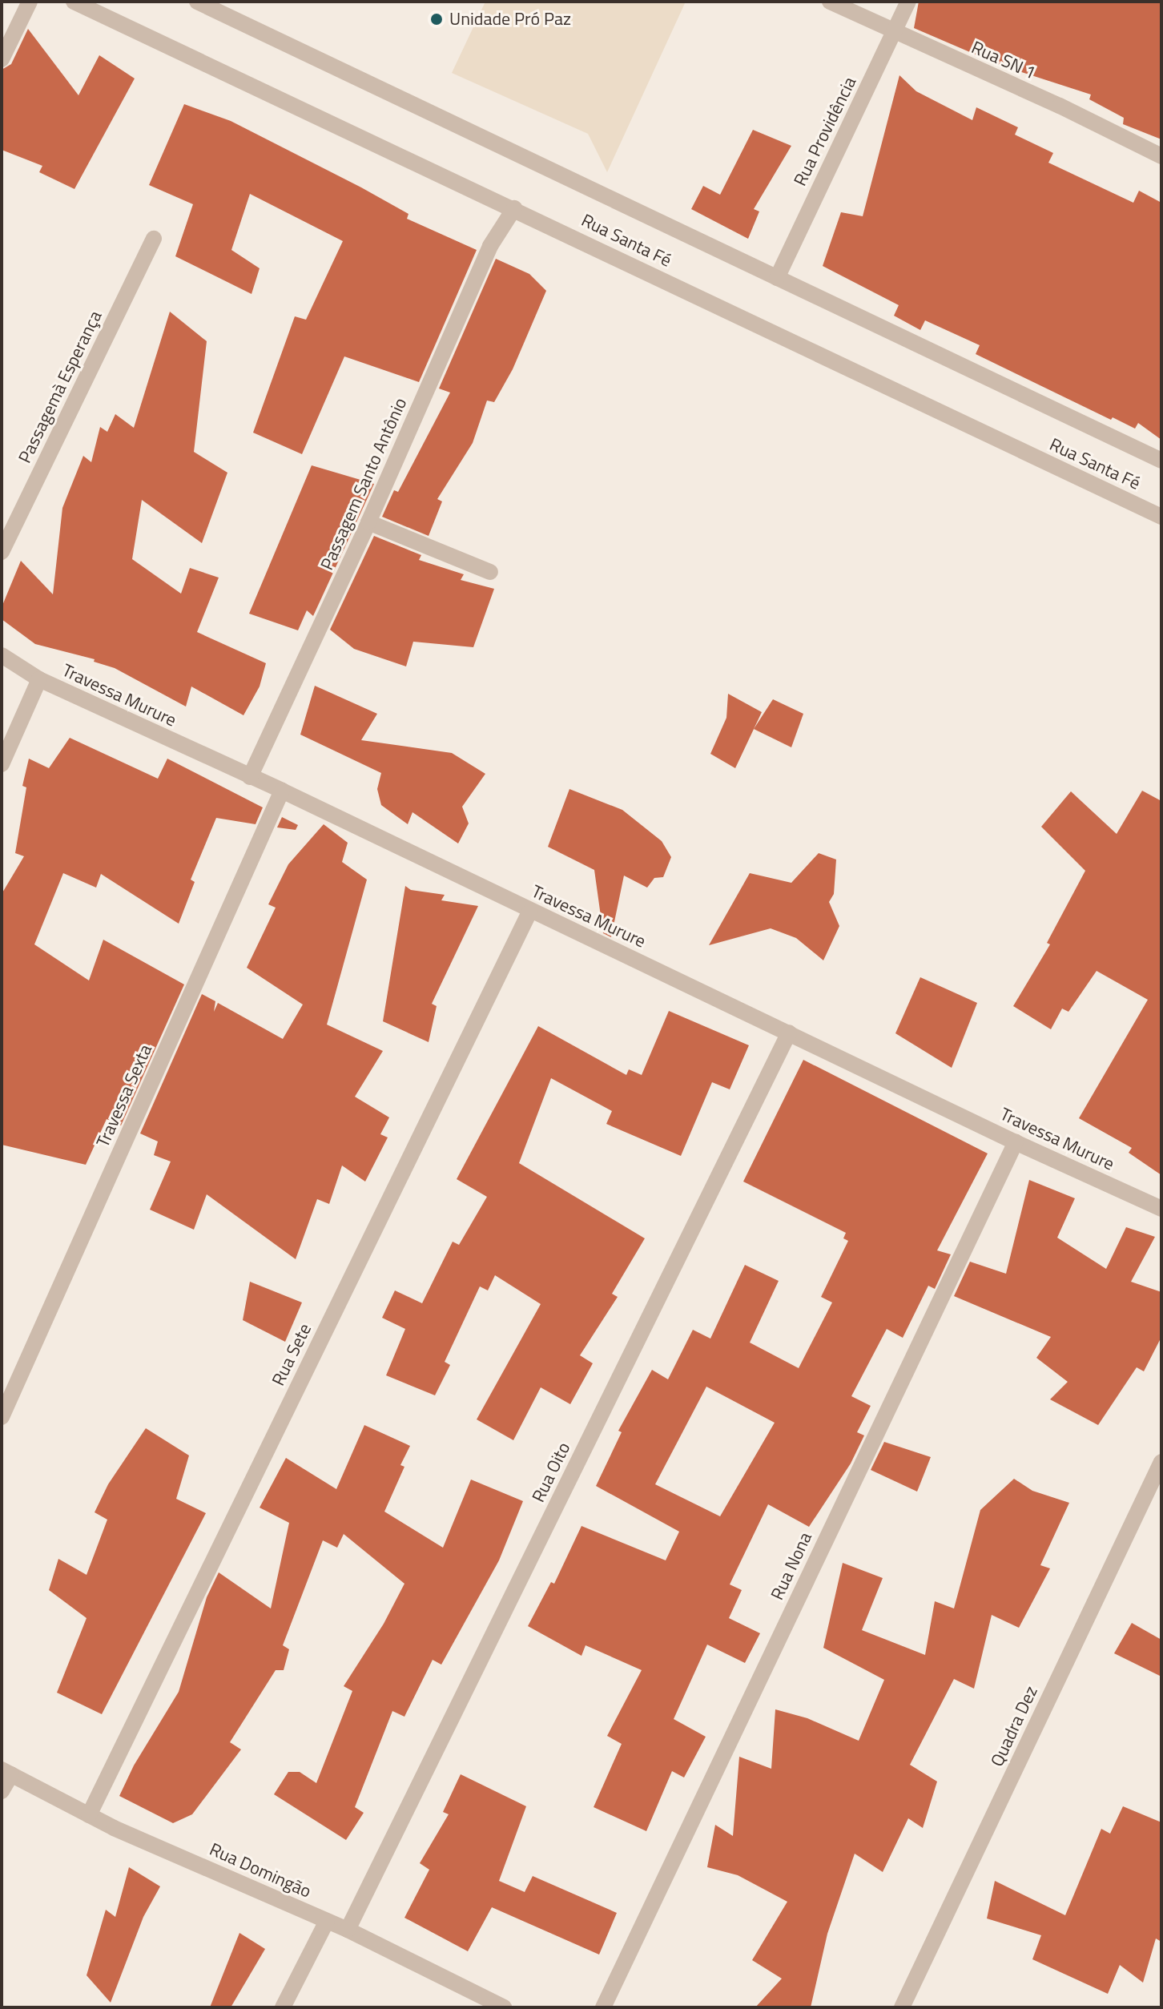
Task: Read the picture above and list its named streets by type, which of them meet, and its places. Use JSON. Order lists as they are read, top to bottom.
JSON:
{
  "streets": {
    "street": [
      "Rua SN 1",
      "Rua Providência",
      "Rua Santa Fé",
      "Passagemà Esperança",
      "Passagem Santo Antônio",
      "Travessa Murure",
      "Travessa Sexta",
      "Rua Sete",
      "Rua Oito",
      "Rua Nona",
      "Quadra Dez",
      "Rua Domingão"
    ]
  },
  "crossings": [
    ["Rua SN 1", "Rua Providência"],
    ["Rua Providência", "Rua Santa Fé"],
    ["Rua Santa Fé", "Passagem Santo Antônio"],
    ["Passagem Santo Antônio", "Travessa Murure"],
    ["Travessa Murure", "Travessa Sexta"],
    ["Travessa Murure", "Rua Sete"],
    ["Travessa Murure", "Rua Oito"],
    ["Travessa Murure", "Rua Nona"],
    ["Rua Sete", "Rua Domingão"],
    ["Rua Oito", "Rua Domingão"]
  ],
  "places": ["Unidade Pró Paz"]
}
